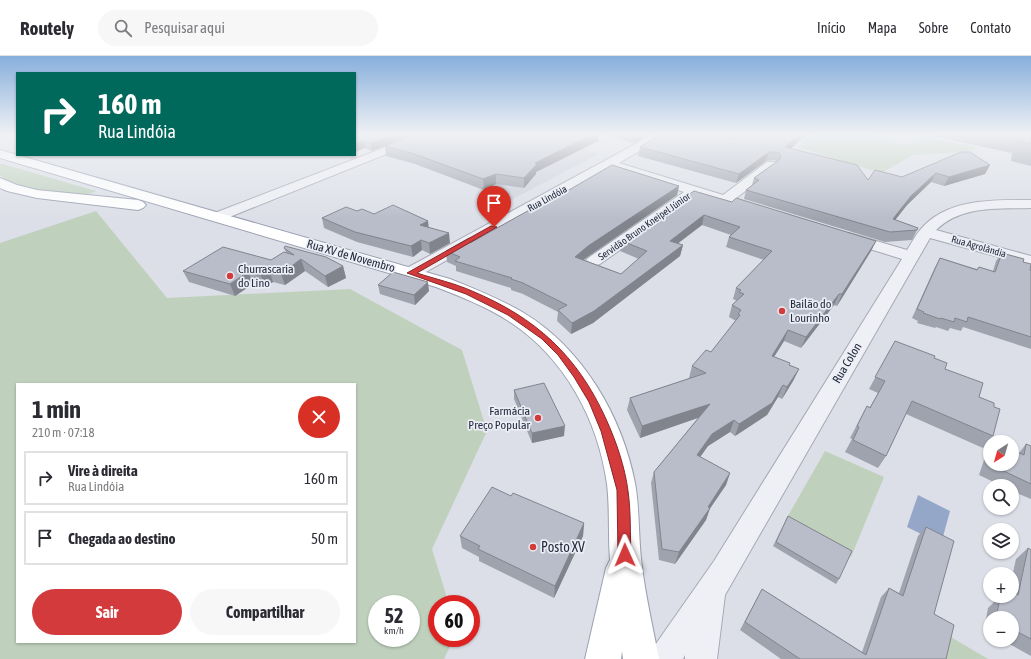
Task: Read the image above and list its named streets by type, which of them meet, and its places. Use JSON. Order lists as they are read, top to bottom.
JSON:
{
  "streets": {
    "main road": ["Rua XV de Novembro"],
    "street": [
      "Rua Lindóia",
      "Servidão Bruno Kneipel Júnior",
      "Rua Agrolândia",
      "Rua Colon"
    ]
  },
  "crossings": [
    ["Rua Lindóia", "Rua XV de Novembro"],
    ["Rua Agrolândia", "Rua Colon"]
  ],
  "places": [
    "Churrascaria do Lino",
    "Bailão do Lourinho",
    "Farmácia Preço Popular",
    "Posto XV"
  ],
  "north": "bottom left",
  "page": {
    "header": "Routely",
    "search": "Pesquisar aqui",
    "nav": [
      "Início",
      "Mapa",
      "Sobre",
      "Contato"
    ],
    "turn": ["160 m", "Rua Lindóia"],
    "heading": ["1 min", "210 m · 07:18"],
    "map_buttons": ["+", "−"],
    "list": [
      {
        "name": "Vire à direita",
        "note": "Rua Lindóia",
        "value": "160 m"
      },
      {
        "name": "Chegada ao destino",
        "value": "50 m"
      }
    ],
    "buttons": ["Sair", "Compartilhar"],
    "speed": "52 km/h",
    "limit": "60"
  }
}
